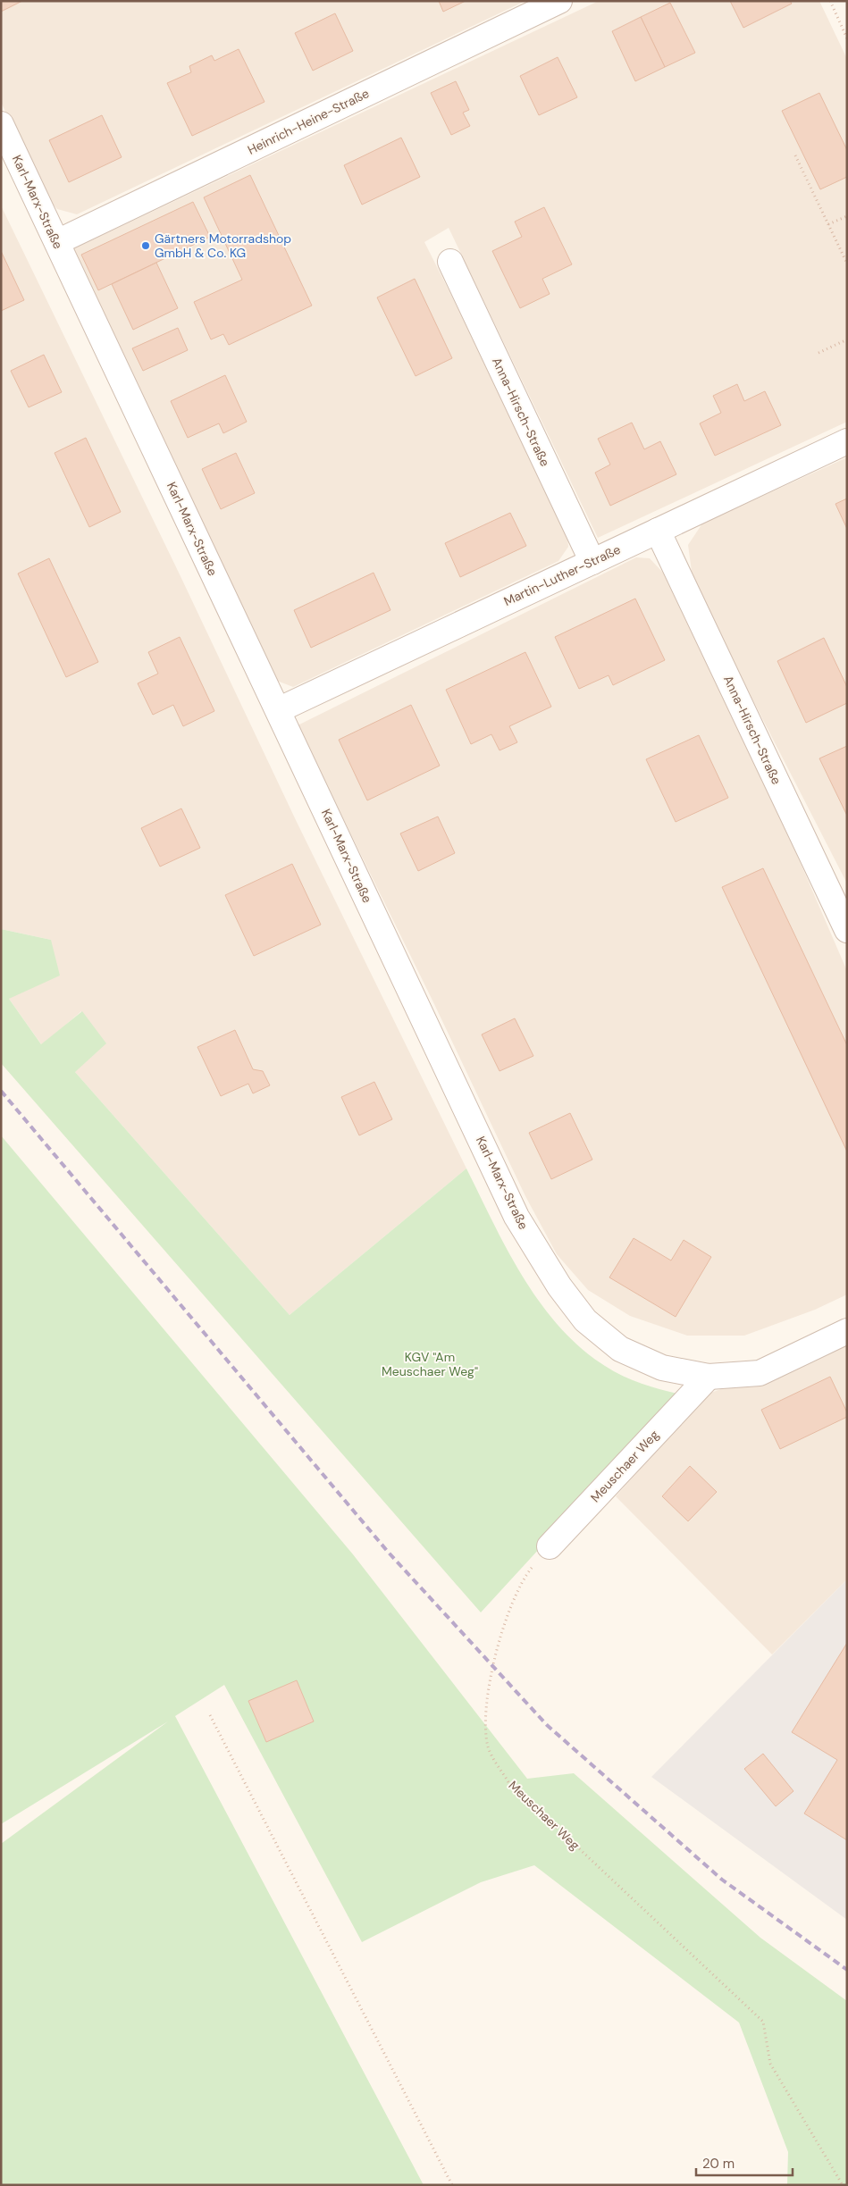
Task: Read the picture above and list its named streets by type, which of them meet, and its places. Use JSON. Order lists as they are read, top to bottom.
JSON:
{
  "streets": {
    "street": [
      "Heinrich-Heine-Straße",
      "Karl-Marx-Straße",
      "Anna-Hirsch-Straße",
      "Martin-Luther-Straße",
      "Meuschaer Weg"
    ]
  },
  "crossings": [
    ["Heinrich-Heine-Straße", "Karl-Marx-Straße"],
    ["Karl-Marx-Straße", "Martin-Luther-Straße"],
    ["Karl-Marx-Straße", "Meuschaer Weg"],
    ["Anna-Hirsch-Straße", "Martin-Luther-Straße"]
  ],
  "parks": ["KGV \"Am Meuschaer Weg\""],
  "places": ["Gärtners Motorradshop GmbH & Co. KG"],
  "scale_bar": "20 m"
}
